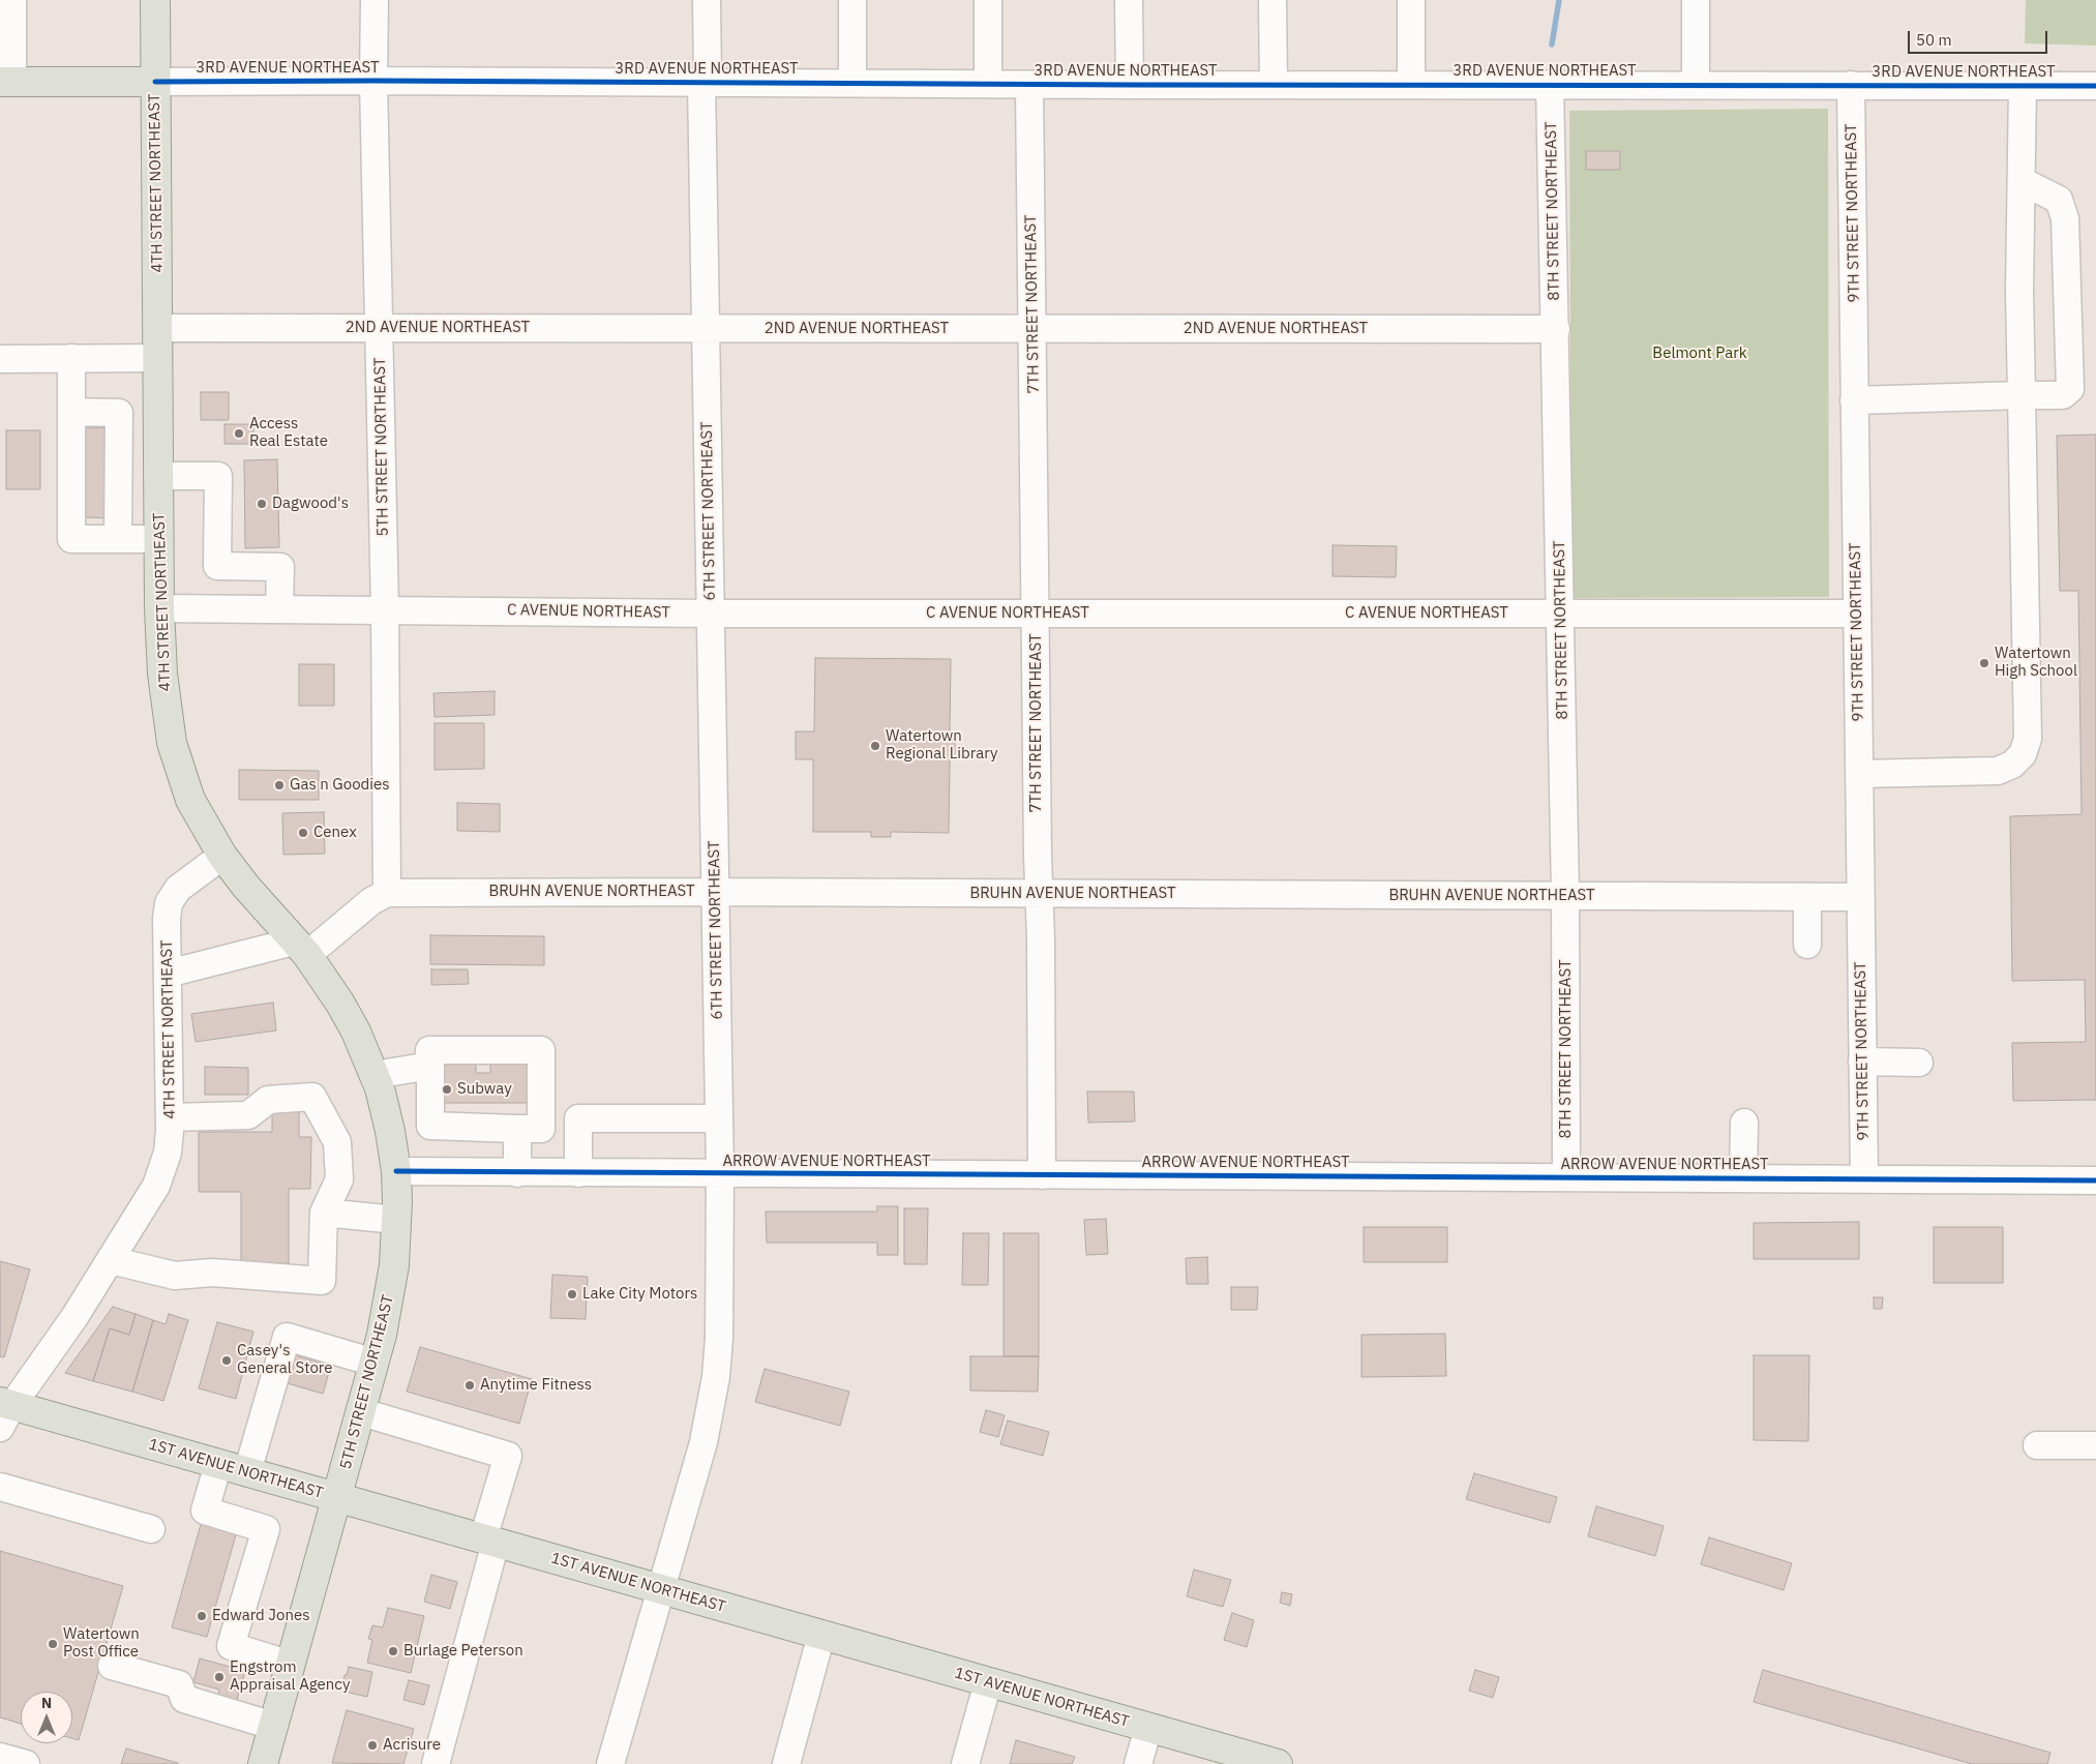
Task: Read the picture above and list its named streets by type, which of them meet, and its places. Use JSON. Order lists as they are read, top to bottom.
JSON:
{
  "streets": {
    "main road": [
      "3RD AVENUE NORTHEAST",
      "4TH STREET NORTHEAST",
      "5TH STREET NORTHEAST",
      "1ST AVENUE NORTHEAST"
    ],
    "street": [
      "8TH STREET NORTHEAST",
      "9TH STREET NORTHEAST",
      "7TH STREET NORTHEAST",
      "2ND AVENUE NORTHEAST",
      "6TH STREET NORTHEAST",
      "C AVENUE NORTHEAST",
      "BRUHN AVENUE NORTHEAST",
      "ARROW AVENUE NORTHEAST"
    ]
  },
  "crossings": [
    ["3RD AVENUE NORTHEAST", "4TH STREET NORTHEAST"],
    ["3RD AVENUE NORTHEAST", "8TH STREET NORTHEAST"],
    ["3RD AVENUE NORTHEAST", "9TH STREET NORTHEAST"],
    ["3RD AVENUE NORTHEAST", "7TH STREET NORTHEAST"],
    ["3RD AVENUE NORTHEAST", "5TH STREET NORTHEAST"],
    ["3RD AVENUE NORTHEAST", "6TH STREET NORTHEAST"],
    ["4TH STREET NORTHEAST", "2ND AVENUE NORTHEAST"],
    ["4TH STREET NORTHEAST", "5TH STREET NORTHEAST"],
    ["4TH STREET NORTHEAST", "C AVENUE NORTHEAST"],
    ["4TH STREET NORTHEAST", "1ST AVENUE NORTHEAST"],
    ["8TH STREET NORTHEAST", "2ND AVENUE NORTHEAST"],
    ["8TH STREET NORTHEAST", "C AVENUE NORTHEAST"],
    ["8TH STREET NORTHEAST", "BRUHN AVENUE NORTHEAST"],
    ["8TH STREET NORTHEAST", "ARROW AVENUE NORTHEAST"],
    ["9TH STREET NORTHEAST", "C AVENUE NORTHEAST"],
    ["9TH STREET NORTHEAST", "BRUHN AVENUE NORTHEAST"],
    ["9TH STREET NORTHEAST", "ARROW AVENUE NORTHEAST"],
    ["7TH STREET NORTHEAST", "2ND AVENUE NORTHEAST"],
    ["7TH STREET NORTHEAST", "C AVENUE NORTHEAST"],
    ["7TH STREET NORTHEAST", "BRUHN AVENUE NORTHEAST"],
    ["7TH STREET NORTHEAST", "ARROW AVENUE NORTHEAST"],
    ["2ND AVENUE NORTHEAST", "5TH STREET NORTHEAST"],
    ["2ND AVENUE NORTHEAST", "6TH STREET NORTHEAST"],
    ["5TH STREET NORTHEAST", "C AVENUE NORTHEAST"],
    ["5TH STREET NORTHEAST", "BRUHN AVENUE NORTHEAST"],
    ["5TH STREET NORTHEAST", "ARROW AVENUE NORTHEAST"],
    ["5TH STREET NORTHEAST", "1ST AVENUE NORTHEAST"],
    ["6TH STREET NORTHEAST", "C AVENUE NORTHEAST"],
    ["6TH STREET NORTHEAST", "BRUHN AVENUE NORTHEAST"],
    ["6TH STREET NORTHEAST", "ARROW AVENUE NORTHEAST"],
    ["6TH STREET NORTHEAST", "1ST AVENUE NORTHEAST"]
  ],
  "parks": ["Belmont Park"],
  "places": [
    "Access Real Estate",
    "Dagwood's",
    "Watertown High School",
    "Watertown Regional Library",
    "Gas n Goodies",
    "Cenex",
    "Subway",
    "Lake City Motors",
    "Casey's General Store",
    "Anytime Fitness",
    "Edward Jones",
    "Watertown Post Office",
    "Burlage Peterson",
    "Engstrom Appraisal Agency",
    "Acrisure"
  ],
  "scale_bar": "50 m",
  "north": "top"
}
